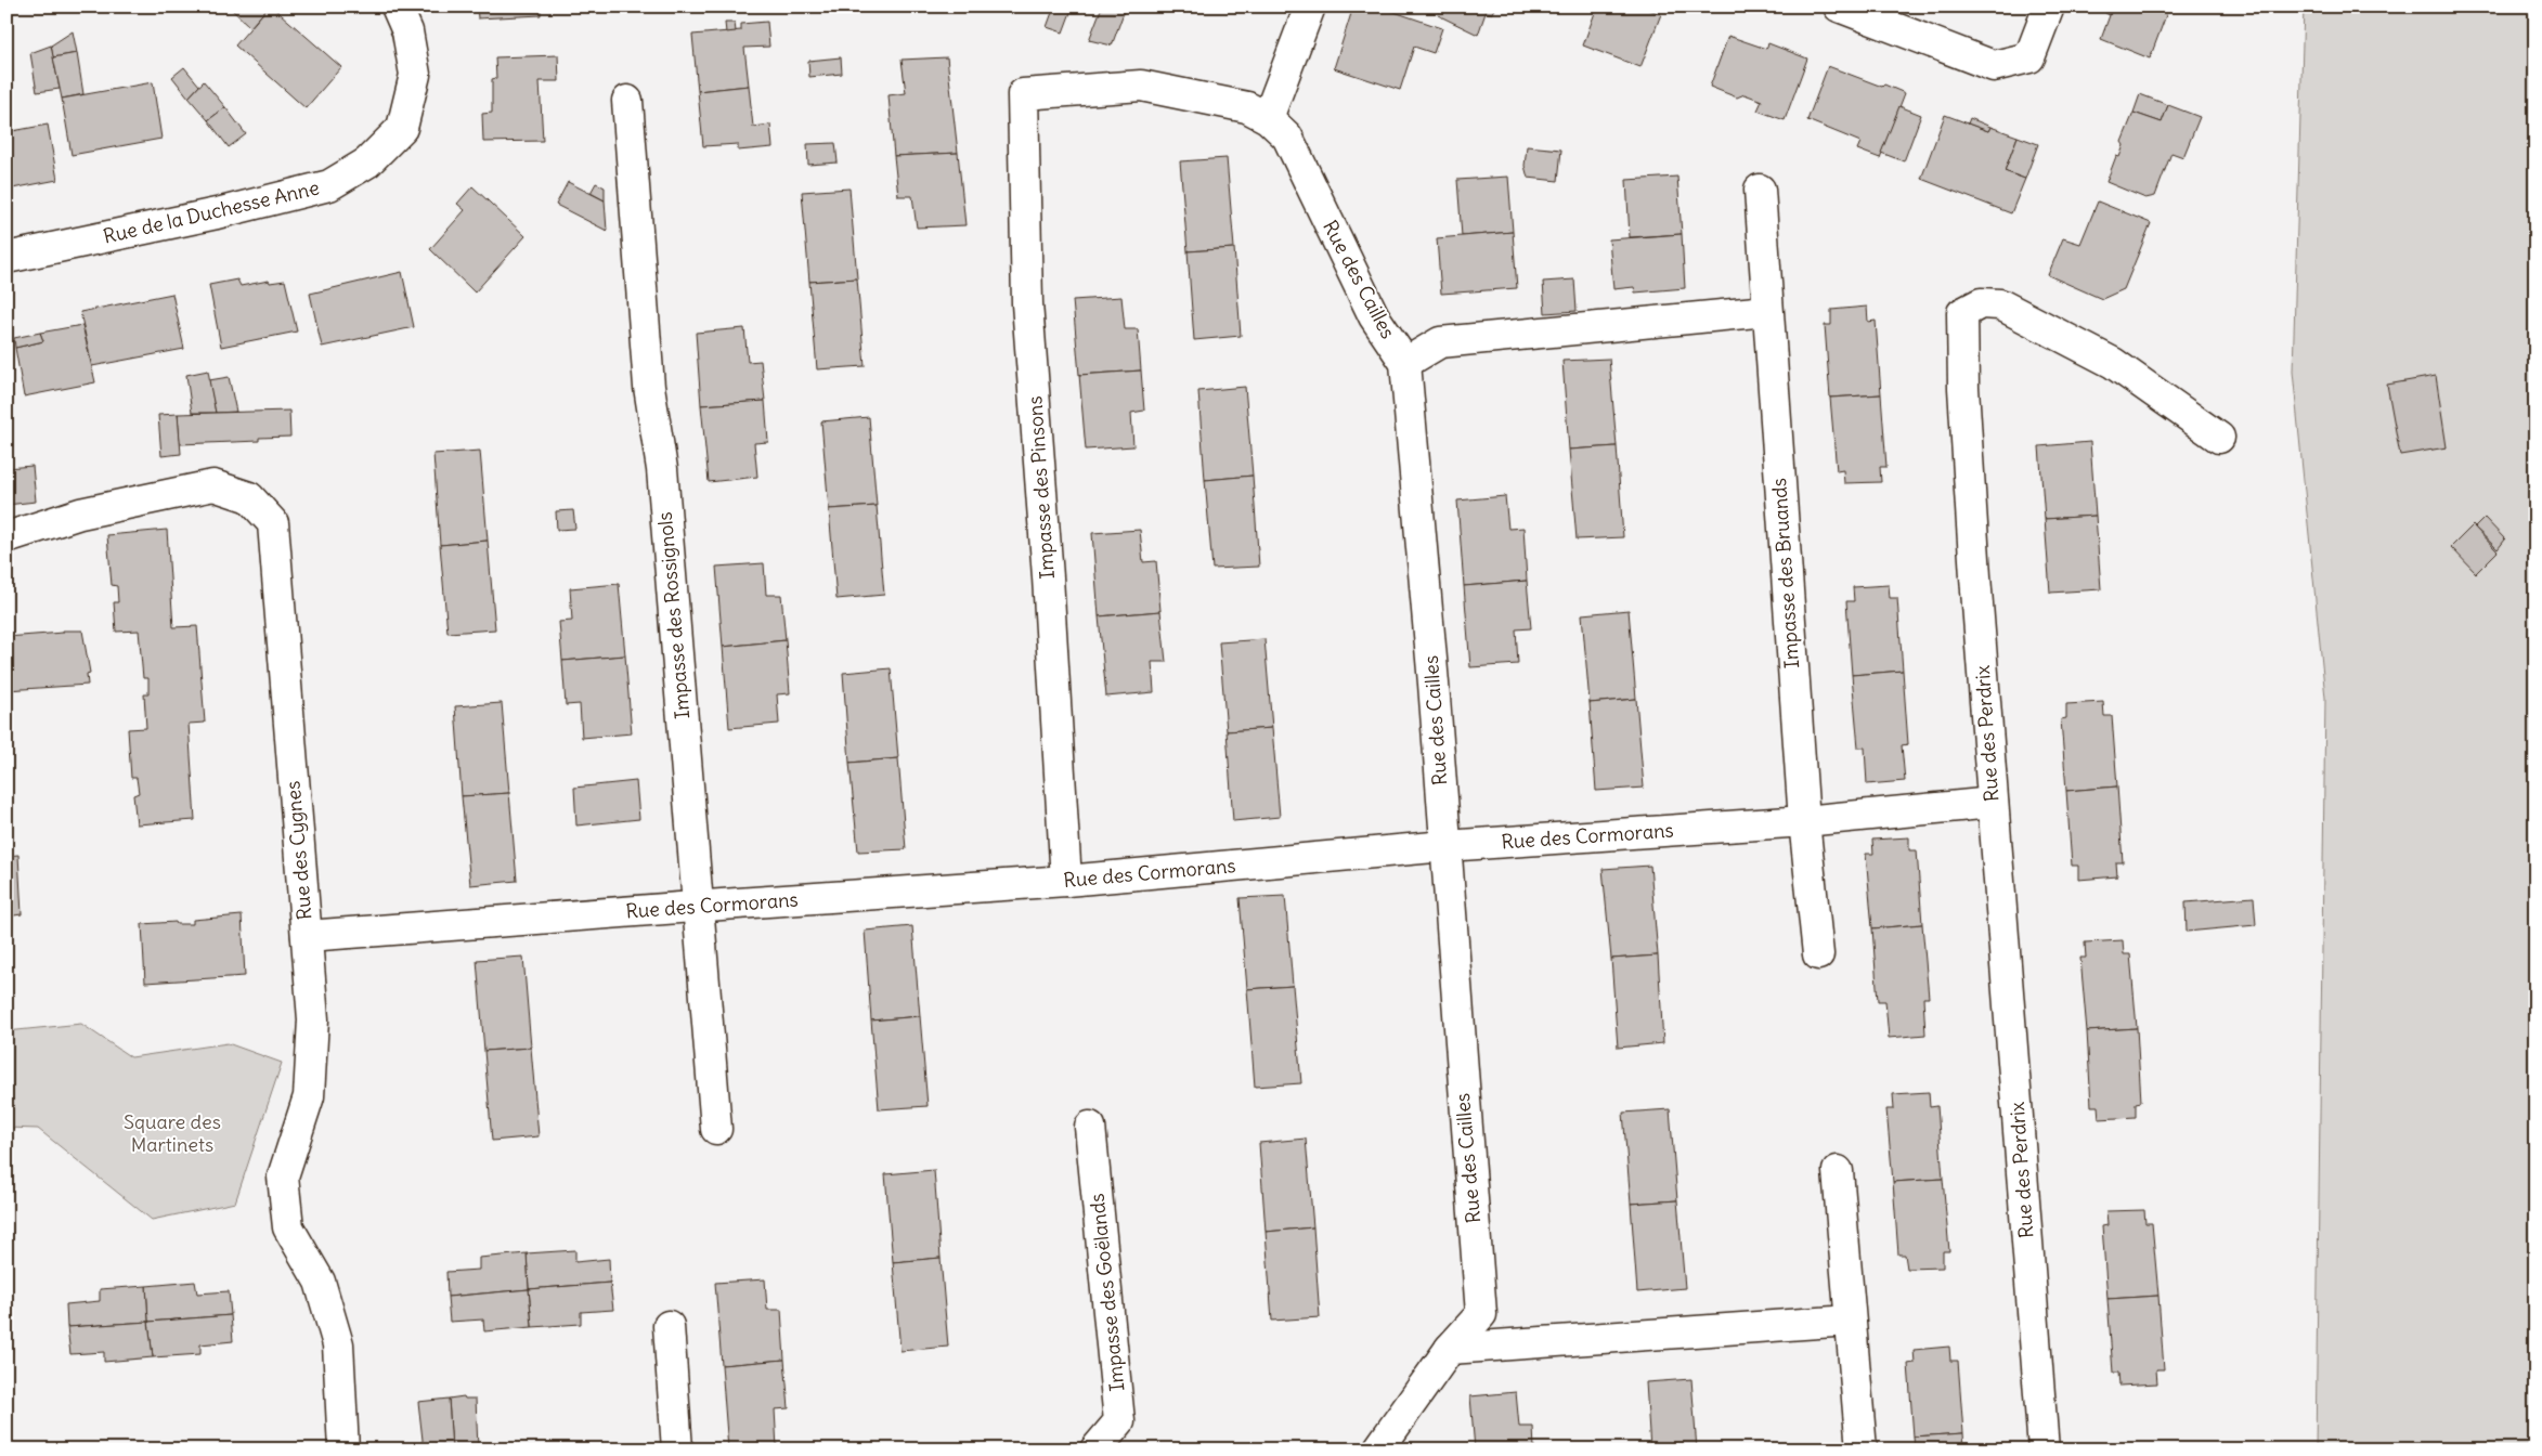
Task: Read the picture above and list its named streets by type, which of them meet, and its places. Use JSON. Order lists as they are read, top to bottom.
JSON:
{
  "streets": {
    "street": [
      "Rue de la Duchesse Anne",
      "Rue des Cailles",
      "Impasse des Pinsons",
      "Impasse des Bruands",
      "Impasse des Rossignols",
      "Rue des Perdrix",
      "Rue des Cormorans",
      "Rue des Cygnes",
      "Impasse des Goëlands"
    ]
  },
  "crossings": [
    ["Rue des Cailles", "Impasse des Pinsons"],
    ["Rue des Cailles", "Rue des Cormorans"],
    ["Impasse des Pinsons", "Rue des Cormorans"],
    ["Impasse des Bruands", "Rue des Cormorans"],
    ["Impasse des Rossignols", "Rue des Cormorans"],
    ["Rue des Perdrix", "Rue des Cormorans"],
    ["Rue des Cormorans", "Rue des Cygnes"]
  ],
  "parks": ["Square des Martinets"]
}
